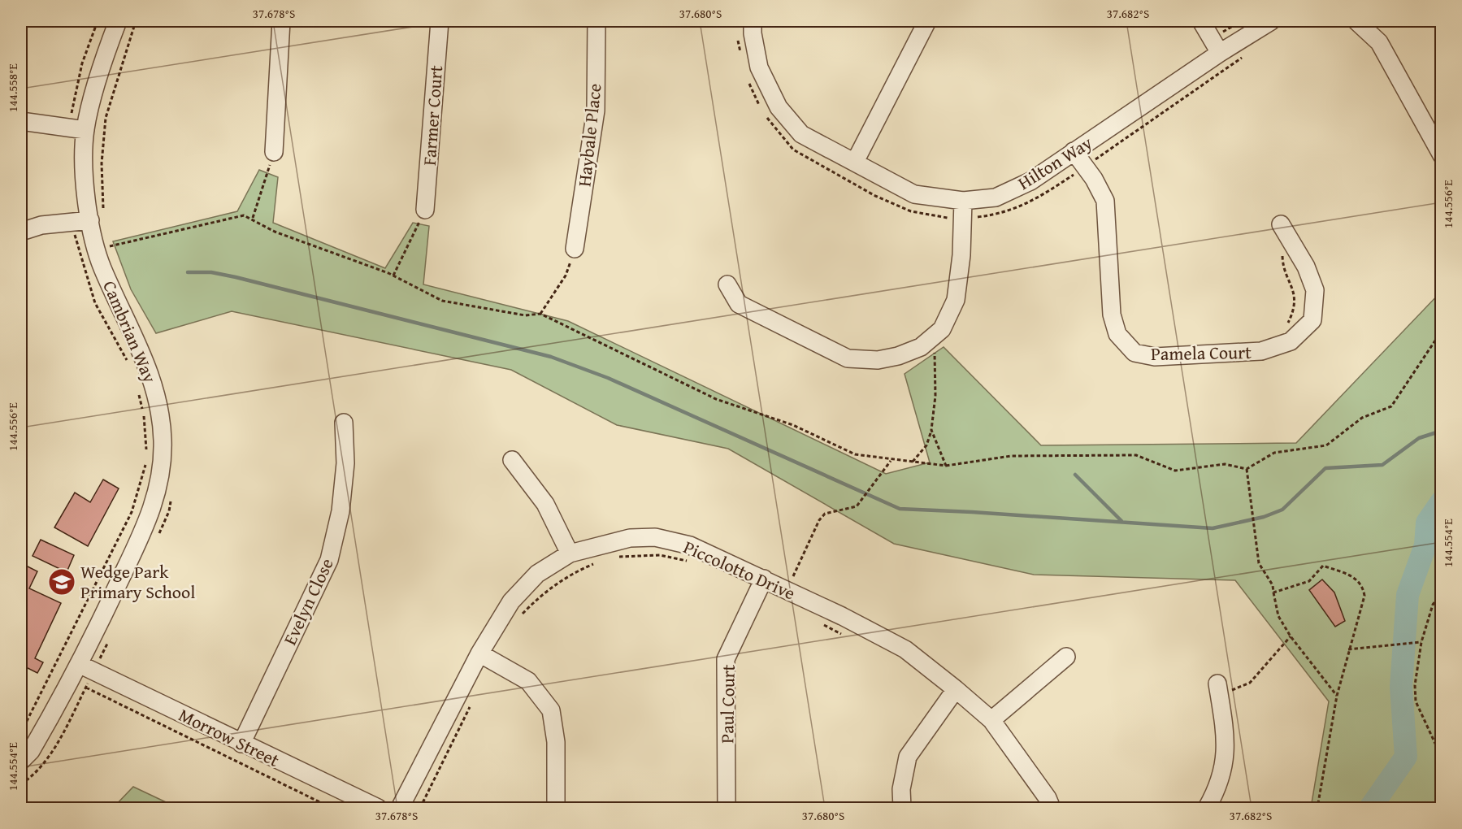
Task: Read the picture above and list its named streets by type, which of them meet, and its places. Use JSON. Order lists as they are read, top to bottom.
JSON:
{
  "streets": {
    "street": [
      "Farmer Court",
      "Haybale Place",
      "Hilton Way",
      "Cambrian Way",
      "Pamela Court",
      "Piccolotto Drive",
      "Evelyn Close",
      "Paul Court",
      "Morrow Street"
    ]
  },
  "crossings": [
    ["Hilton Way", "Pamela Court"],
    ["Cambrian Way", "Morrow Street"],
    ["Piccolotto Drive", "Paul Court"],
    ["Evelyn Close", "Morrow Street"]
  ],
  "places": {
    "school or university": ["Wedge Park Primary School"]
  },
  "coordinates": [
    "37.678°S",
    "37.680°S",
    "37.682°S",
    "144.558°E",
    "144.556°E",
    "144.554°E"
  ]
}
